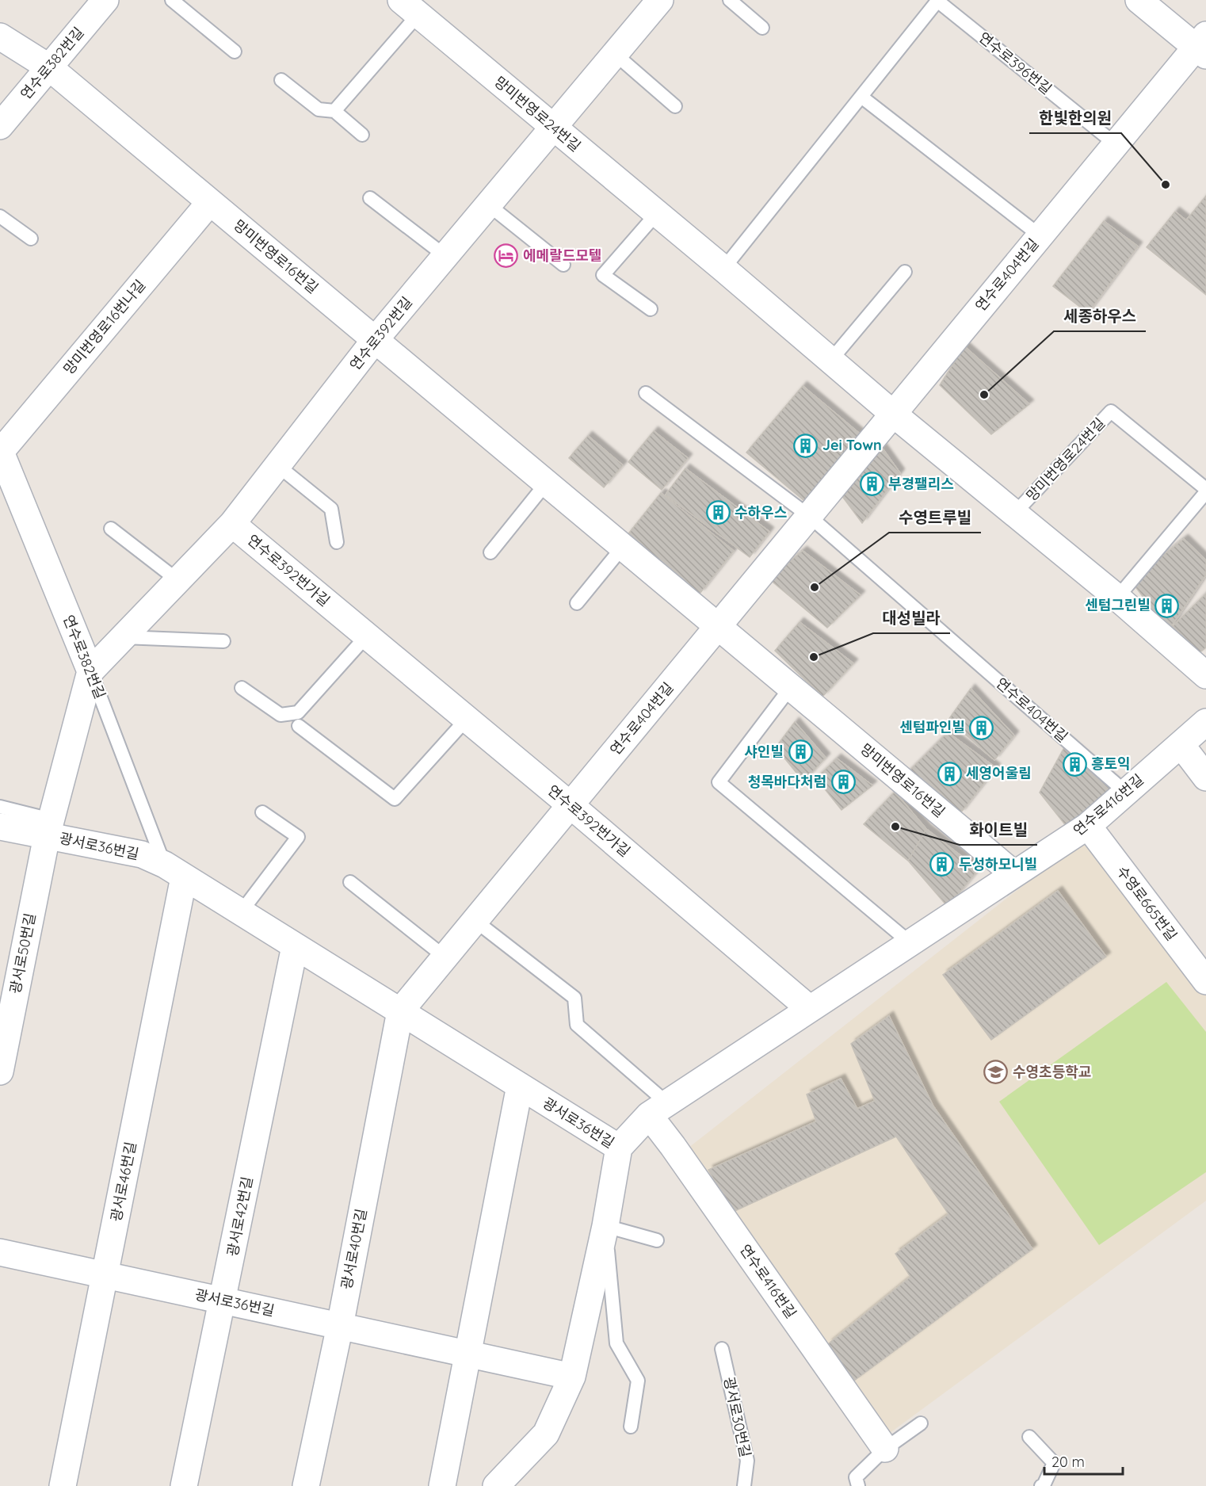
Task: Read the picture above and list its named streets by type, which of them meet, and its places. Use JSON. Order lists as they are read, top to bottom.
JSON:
{
  "streets": {
    "street": [
      "연수로382번길",
      "망미번영로24번길",
      "망미번영로16번길",
      "연수로404번길",
      "망미번영로16번나길",
      "연수로392번길",
      "연수로392번가길",
      "연수로416번길",
      "광서로36번길",
      "수영로665번길",
      "광서로50번길",
      "광서로46번길",
      "광서로42번길",
      "광서로40번길"
    ],
    "lane": ["연수로396번길", "광서로30번길"]
  },
  "crossings": [
    ["연수로382번길", "망미번영로16번길"],
    ["연수로382번길", "망미번영로16번나길"],
    ["연수로382번길", "연수로392번길"],
    ["연수로382번길", "광서로36번길"],
    ["연수로382번길", "광서로50번길"],
    ["연수로382번길", "광서로46번길"],
    ["연수로396번길", "망미번영로24번길"],
    ["연수로396번길", "연수로404번길"],
    ["망미번영로24번길", "연수로404번길"],
    ["망미번영로24번길", "연수로392번길"],
    ["망미번영로16번길", "연수로404번길"],
    ["망미번영로16번길", "망미번영로16번나길"],
    ["망미번영로16번길", "연수로392번길"],
    ["망미번영로16번길", "연수로416번길"],
    ["연수로404번길", "연수로392번가길"],
    ["연수로404번길", "연수로416번길"],
    ["연수로404번길", "광서로36번길"],
    ["연수로404번길", "광서로40번길"],
    ["연수로392번길", "연수로392번가길"],
    ["연수로392번길", "광서로50번길"],
    ["연수로392번가길", "연수로416번길"],
    ["연수로416번길", "광서로36번길"],
    ["연수로416번길", "수영로665번길"],
    ["광서로36번길", "광서로50번길"],
    ["광서로36번길", "광서로46번길"],
    ["광서로36번길", "광서로42번길"],
    ["광서로36번길", "광서로40번길"]
  ],
  "places": {
    "other": [
      "한빛한의원",
      "세종하우스",
      "수영트루빌",
      "대성빌라",
      "화이트빌"
    ],
    "hotel": ["에메랄드모텔"],
    "building": [
      "Jei Town",
      "부경팰리스",
      "수하우스",
      "센텀그린빌",
      "센텀파인빌",
      "샤인빌",
      "흥토익",
      "세영어울림",
      "청목바다처럼",
      "두성하모니빌"
    ],
    "school or university": ["수영초등학교"]
  },
  "scale_bar": "20 m"
}
